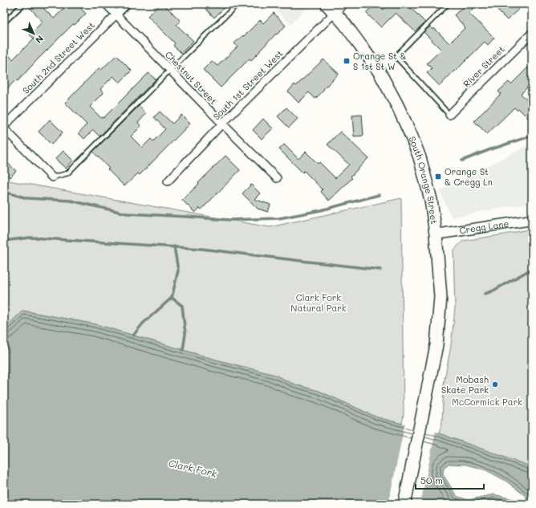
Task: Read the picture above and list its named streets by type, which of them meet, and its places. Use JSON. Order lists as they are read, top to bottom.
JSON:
{
  "streets": {
    "main road": ["South Orange Street"],
    "street": [
      "South 2nd Street West",
      "River Street",
      "Chestnut Street",
      "South 1st Street West",
      "Cregg Lane"
    ]
  },
  "crossings": [
    ["South 2nd Street West", "Chestnut Street"],
    ["Chestnut Street", "South 1st Street West"],
    ["South 1st Street West", "South Orange Street"],
    ["South Orange Street", "Cregg Lane"]
  ],
  "water": ["Clark Fork"],
  "parks": ["Clark Fork Natural Park", "McCormick Park"],
  "places": {
    "transit": ["Orange St & S 1st St W", "Orange St & Cregg Ln"],
    "other": ["Mobash Skate Park"]
  },
  "scale_bar": "50 m",
  "north": "bottom right"
}
